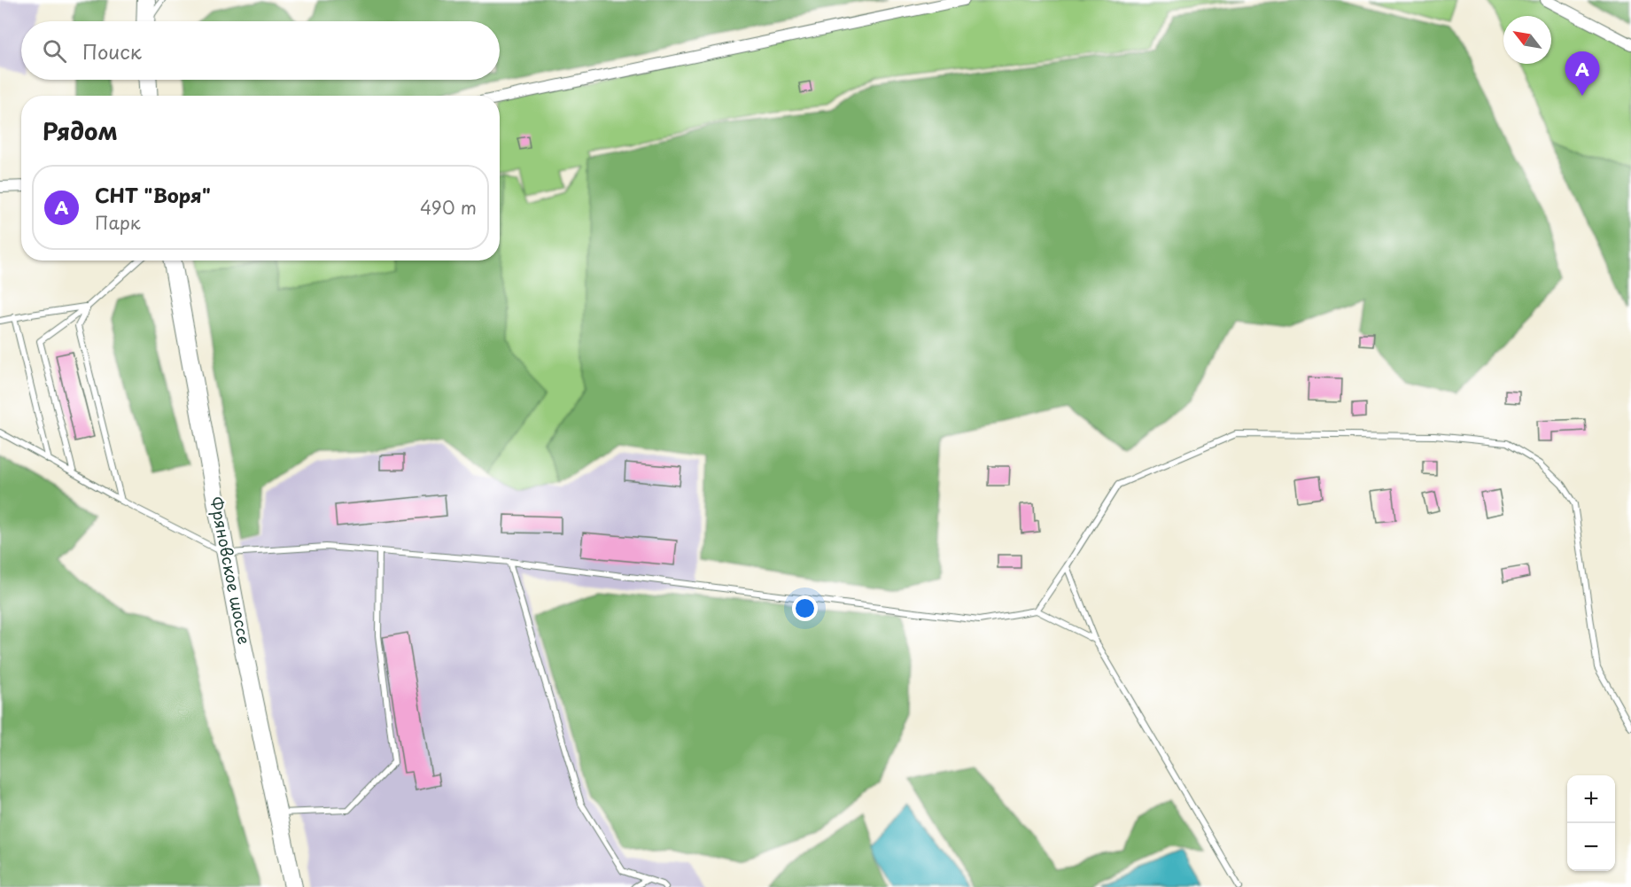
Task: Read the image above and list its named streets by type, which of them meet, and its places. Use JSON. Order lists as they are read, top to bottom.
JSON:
{
  "streets": {
    "main road": ["Фряновское шоссе"]
  },
  "north": "top left",
  "page": {
    "search": "Поиск",
    "pins": "A",
    "heading": "Рядом",
    "list": [
      {
        "mark": "A",
        "name": "СНТ \"Воря\"",
        "note": "Парк",
        "value": "490 m"
      }
    ],
    "map_buttons": ["+", "−"]
  }
}
